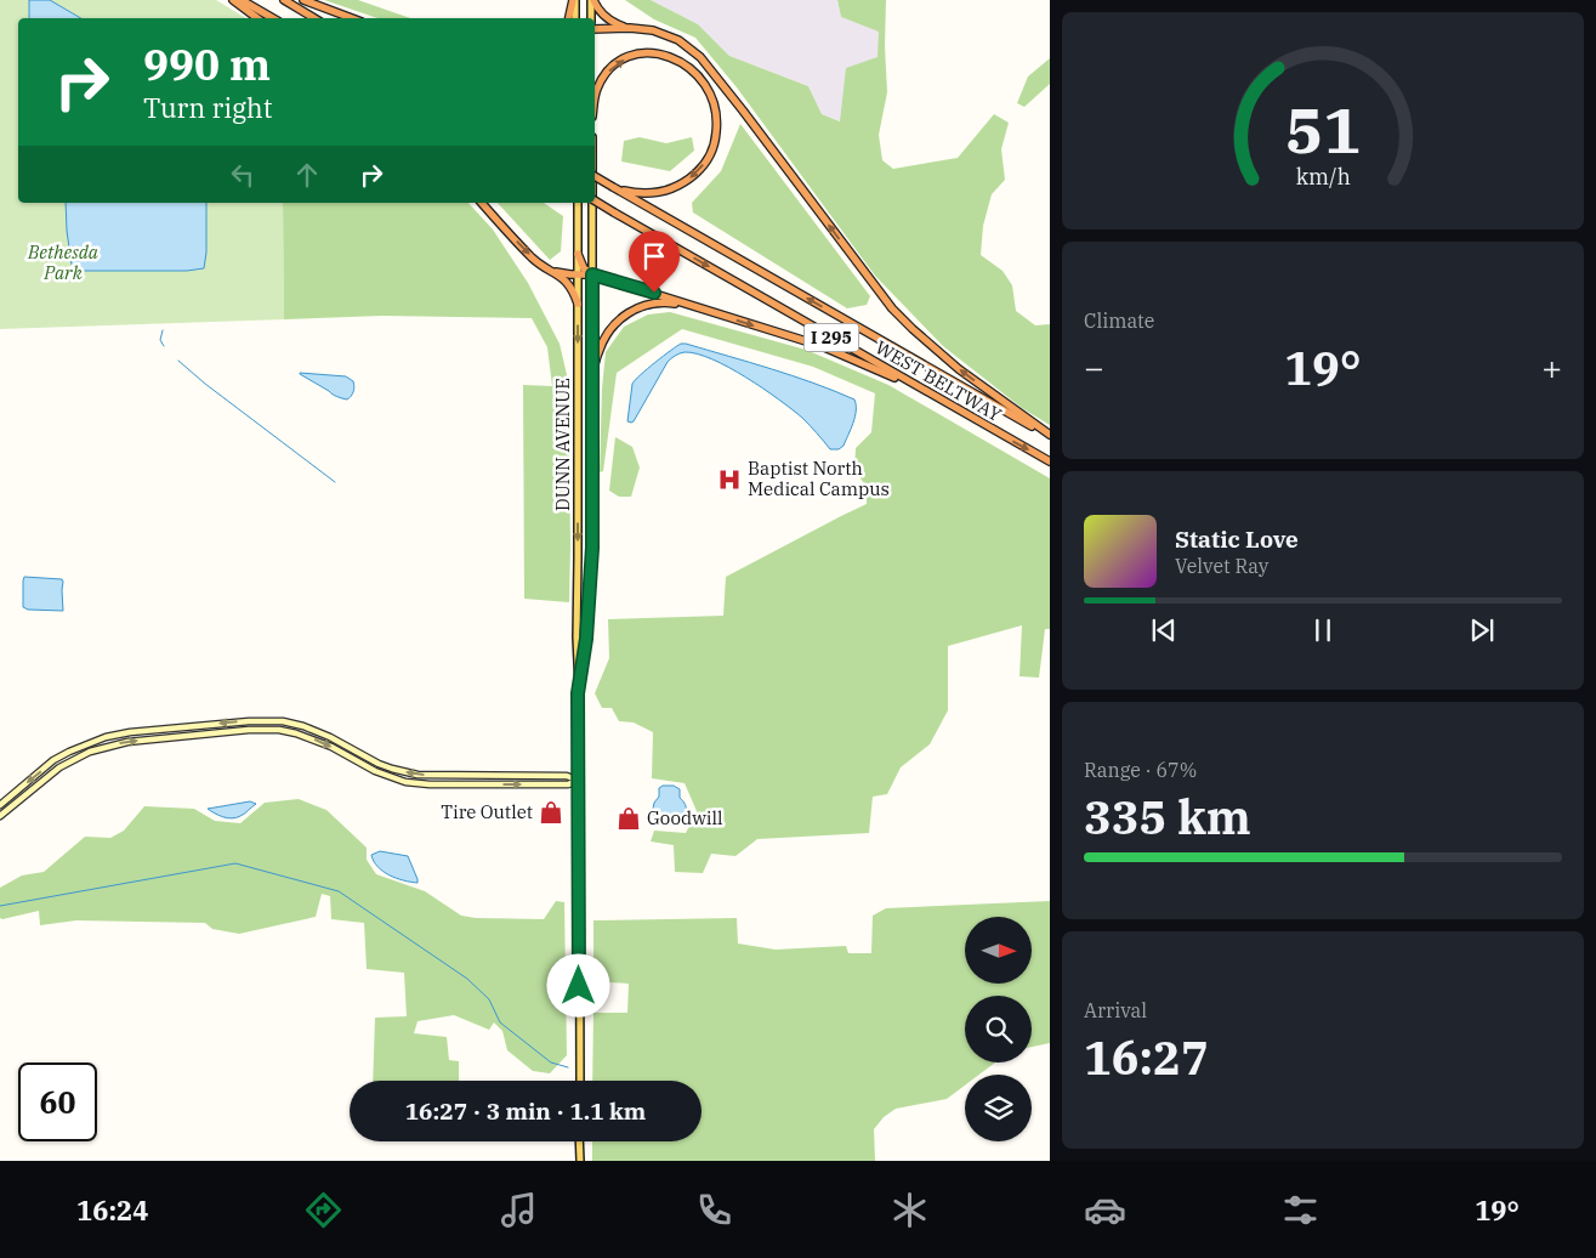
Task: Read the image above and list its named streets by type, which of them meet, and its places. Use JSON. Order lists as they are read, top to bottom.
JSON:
{
  "streets": {
    "highway": ["I 295", "WEST BELTWAY"],
    "main road": ["DUNN AVENUE"]
  },
  "parks": ["Bethesda Park"],
  "places": {
    "hospital": ["Baptist North Medical Campus"],
    "shop": ["Tire Outlet", "Goodwill"]
  },
  "north": "right",
  "page": {
    "turn": ["990 m", "Turn right"],
    "tile": [
      "Climate",
      ["Range · 67%", "335 km"],
      ["Arrival", "16:27"]
    ],
    "heat": ["−", "19°", "+"],
    "song": ["Static Love", "Velvet Ray"],
    "limit": "60",
    "trip": "16:27 · 3 min · 1.1 km",
    "tabs": ["16:24", "19°"],
    "gauge": ["51", "km/h"]
  }
}
